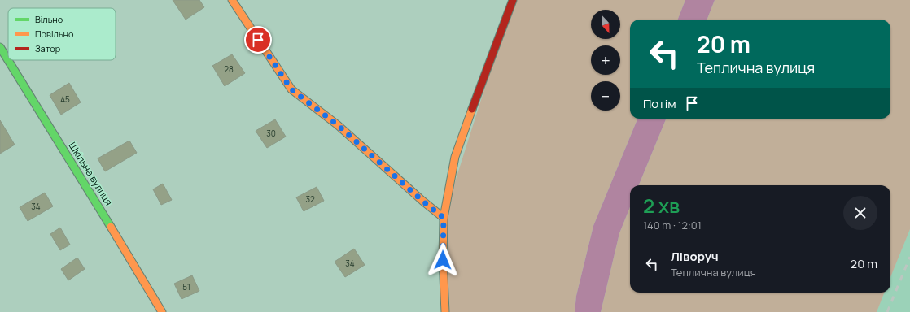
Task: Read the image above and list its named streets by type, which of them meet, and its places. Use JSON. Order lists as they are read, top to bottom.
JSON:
{
  "streets": {
    "street": ["Шкільна вулиця"]
  },
  "house_numbers": [
    "28",
    "45",
    "30",
    "32",
    "34",
    "34",
    "51"
  ],
  "legend": ["Вільно", "Повільно", "Затор"],
  "north": "bottom",
  "page": {
    "map_buttons": ["+", "−"],
    "turn": ["20 m", "Теплична вулиця"],
    "then": "Потім",
    "heading": ["2 хв", "140 m · 12:01"],
    "list": [
      {
        "name": "Ліворуч",
        "note": "Теплична вулиця",
        "value": "20 m"
      }
    ]
  }
}
